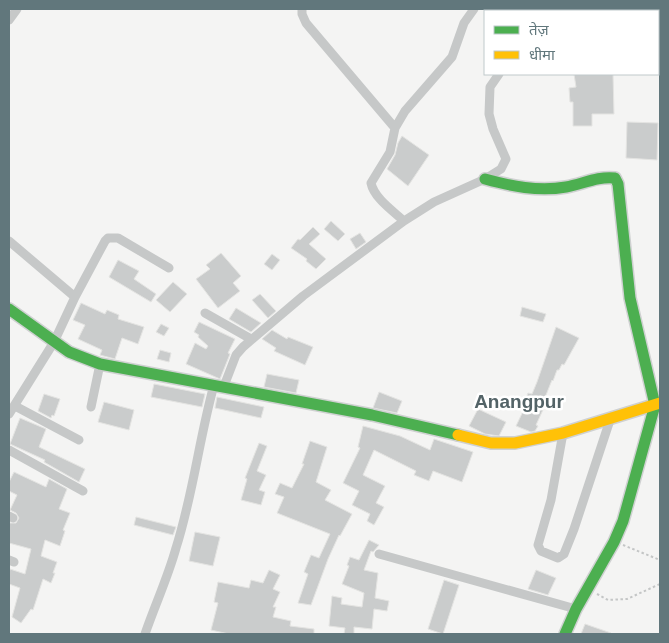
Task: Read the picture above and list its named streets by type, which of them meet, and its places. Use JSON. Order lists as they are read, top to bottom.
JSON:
{
  "districts": ["Anangpur"],
  "legend": ["तेज़", "धीमा"]
}
